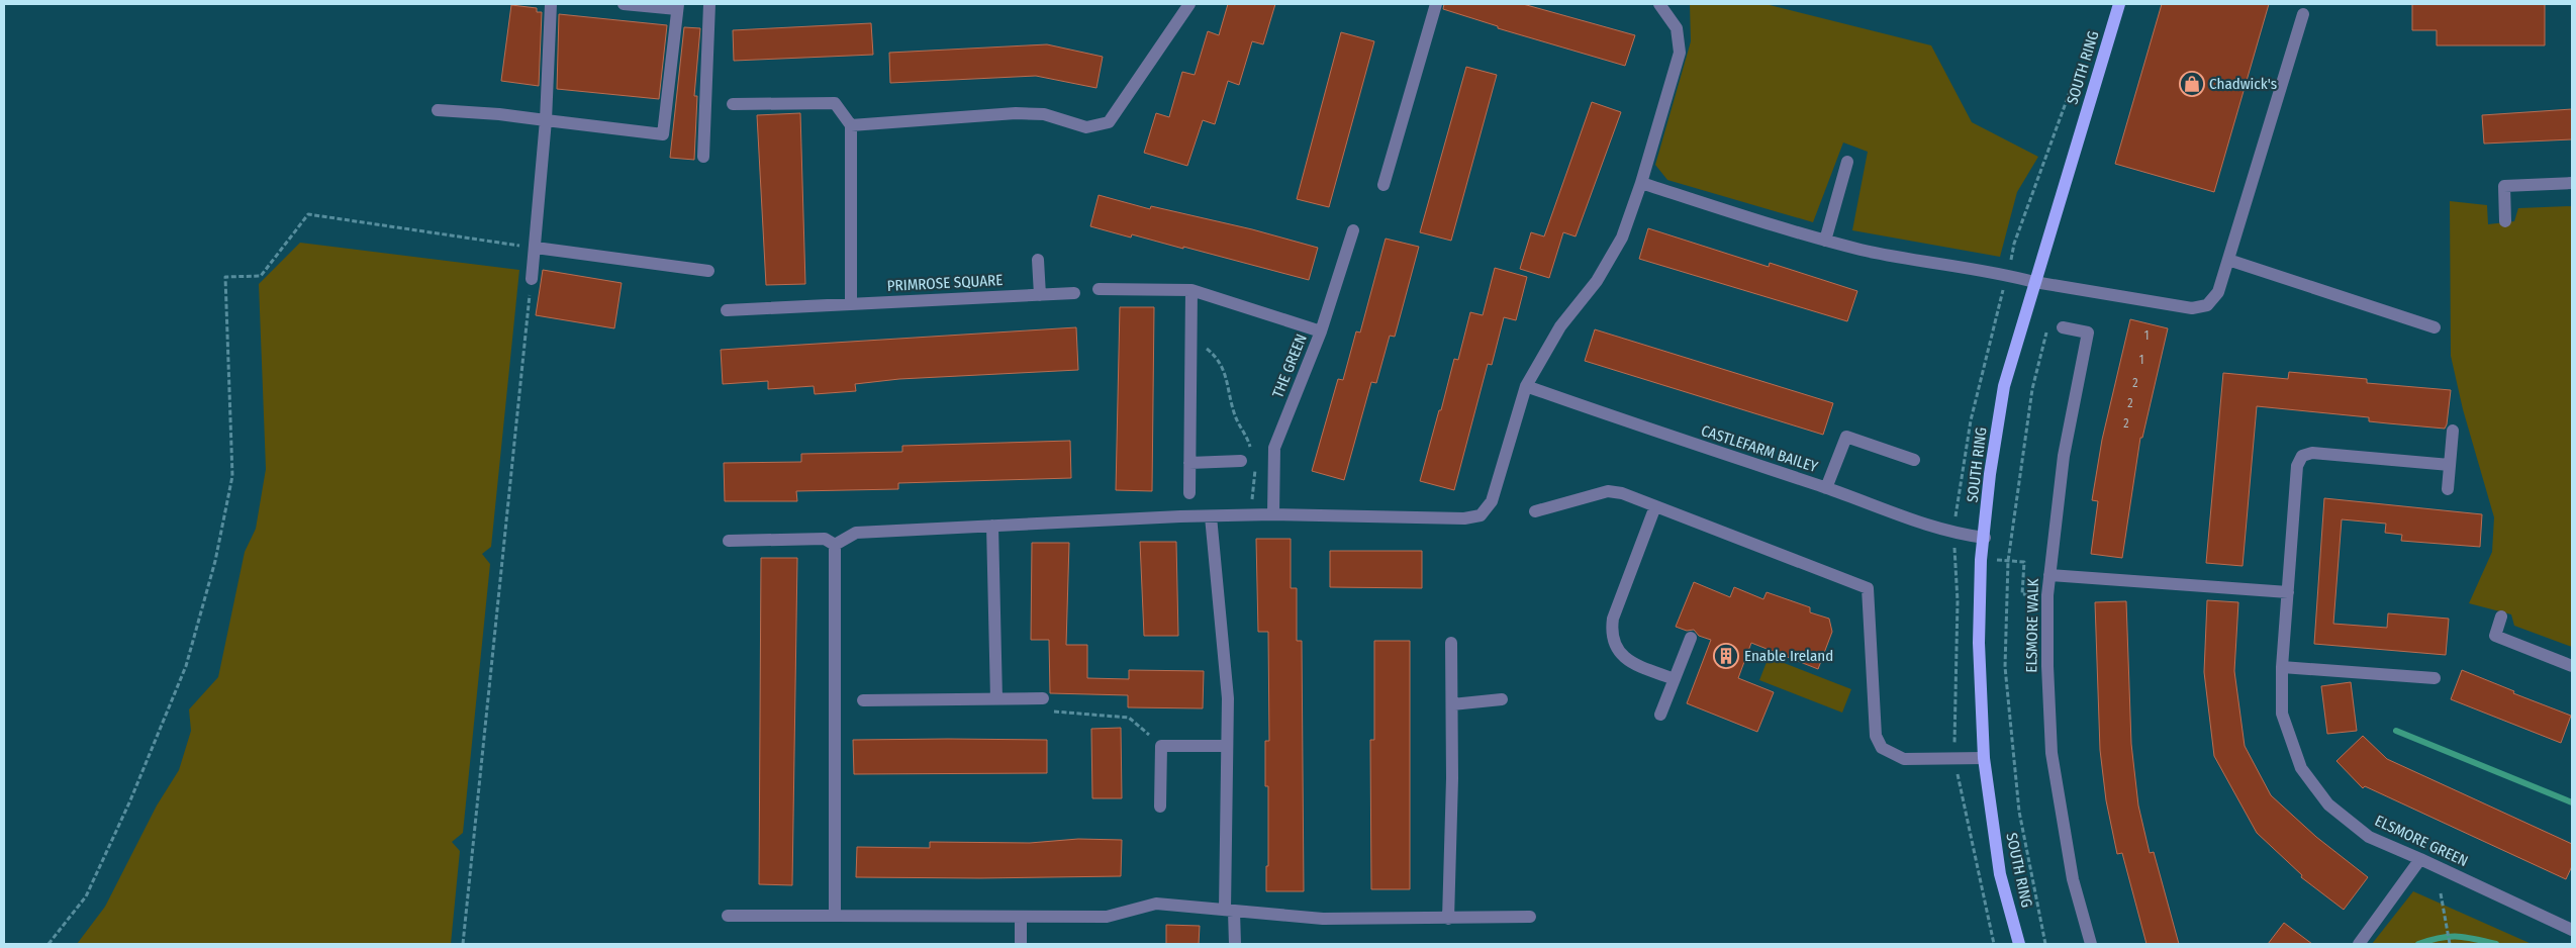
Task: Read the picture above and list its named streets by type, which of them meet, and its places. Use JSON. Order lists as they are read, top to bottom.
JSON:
{
  "streets": {
    "main road": ["SOUTH RING"],
    "street": [
      "PRIMROSE SQUARE",
      "THE GREEN",
      "CASTLEFARM BAILEY",
      "ELSMORE WALK",
      "ELSMORE GREEN"
    ]
  },
  "crossings": [
    ["SOUTH RING", "CASTLEFARM BAILEY"]
  ],
  "places": {
    "shop": ["Chadwick's"],
    "building": ["Enable Ireland"]
  },
  "house_numbers": [
    "1",
    "1",
    "2",
    "2",
    "2"
  ]
}
